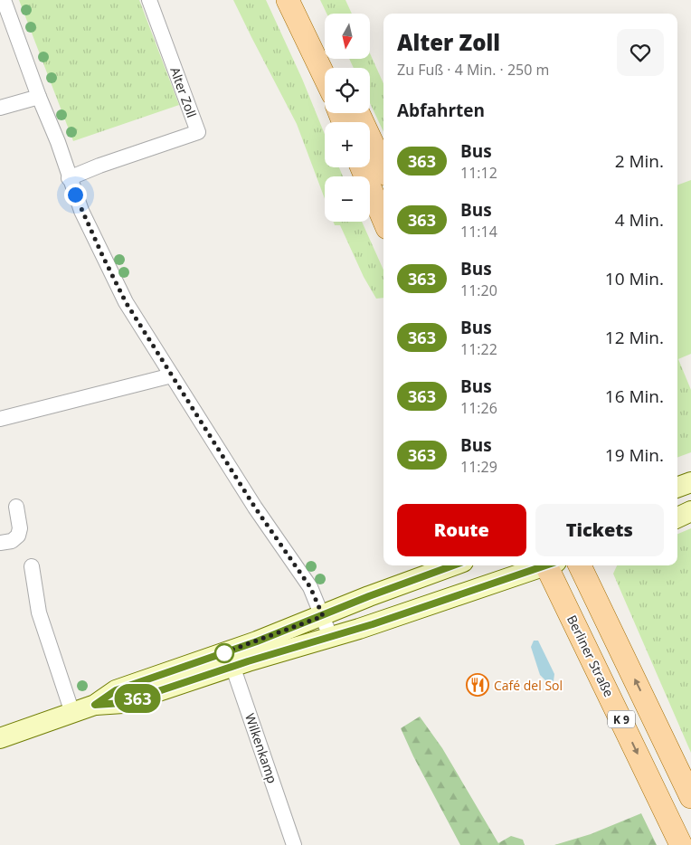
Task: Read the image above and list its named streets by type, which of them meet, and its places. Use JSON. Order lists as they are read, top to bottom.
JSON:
{
  "streets": {
    "main road": ["Berliner Straße", "K 9"],
    "street": ["Alter Zoll", "Wilkenkamp"]
  },
  "places": {
    "restaurant": ["Café del Sol"]
  },
  "lines": ["bus line 363"],
  "north": "bottom",
  "page": {
    "on_map": "363",
    "map_buttons": ["+", "−"],
    "heading": [
      ["Alter Zoll", "Zu Fuß · 4 Min. · 250 m"],
      "Abfahrten"
    ],
    "list": [
      {
        "mark": "363",
        "name": "Bus",
        "note": "11:12",
        "value": "2 Min."
      },
      {
        "mark": "363",
        "name": "Bus",
        "note": "11:14",
        "value": "4 Min."
      },
      {
        "mark": "363",
        "name": "Bus",
        "note": "11:20",
        "value": "10 Min."
      },
      {
        "mark": "363",
        "name": "Bus",
        "note": "11:22",
        "value": "12 Min."
      },
      {
        "mark": "363",
        "name": "Bus",
        "note": "11:26",
        "value": "16 Min."
      },
      {
        "mark": "363",
        "name": "Bus",
        "note": "11:29",
        "value": "19 Min."
      }
    ],
    "buttons": ["Route", "Tickets"]
  }
}
